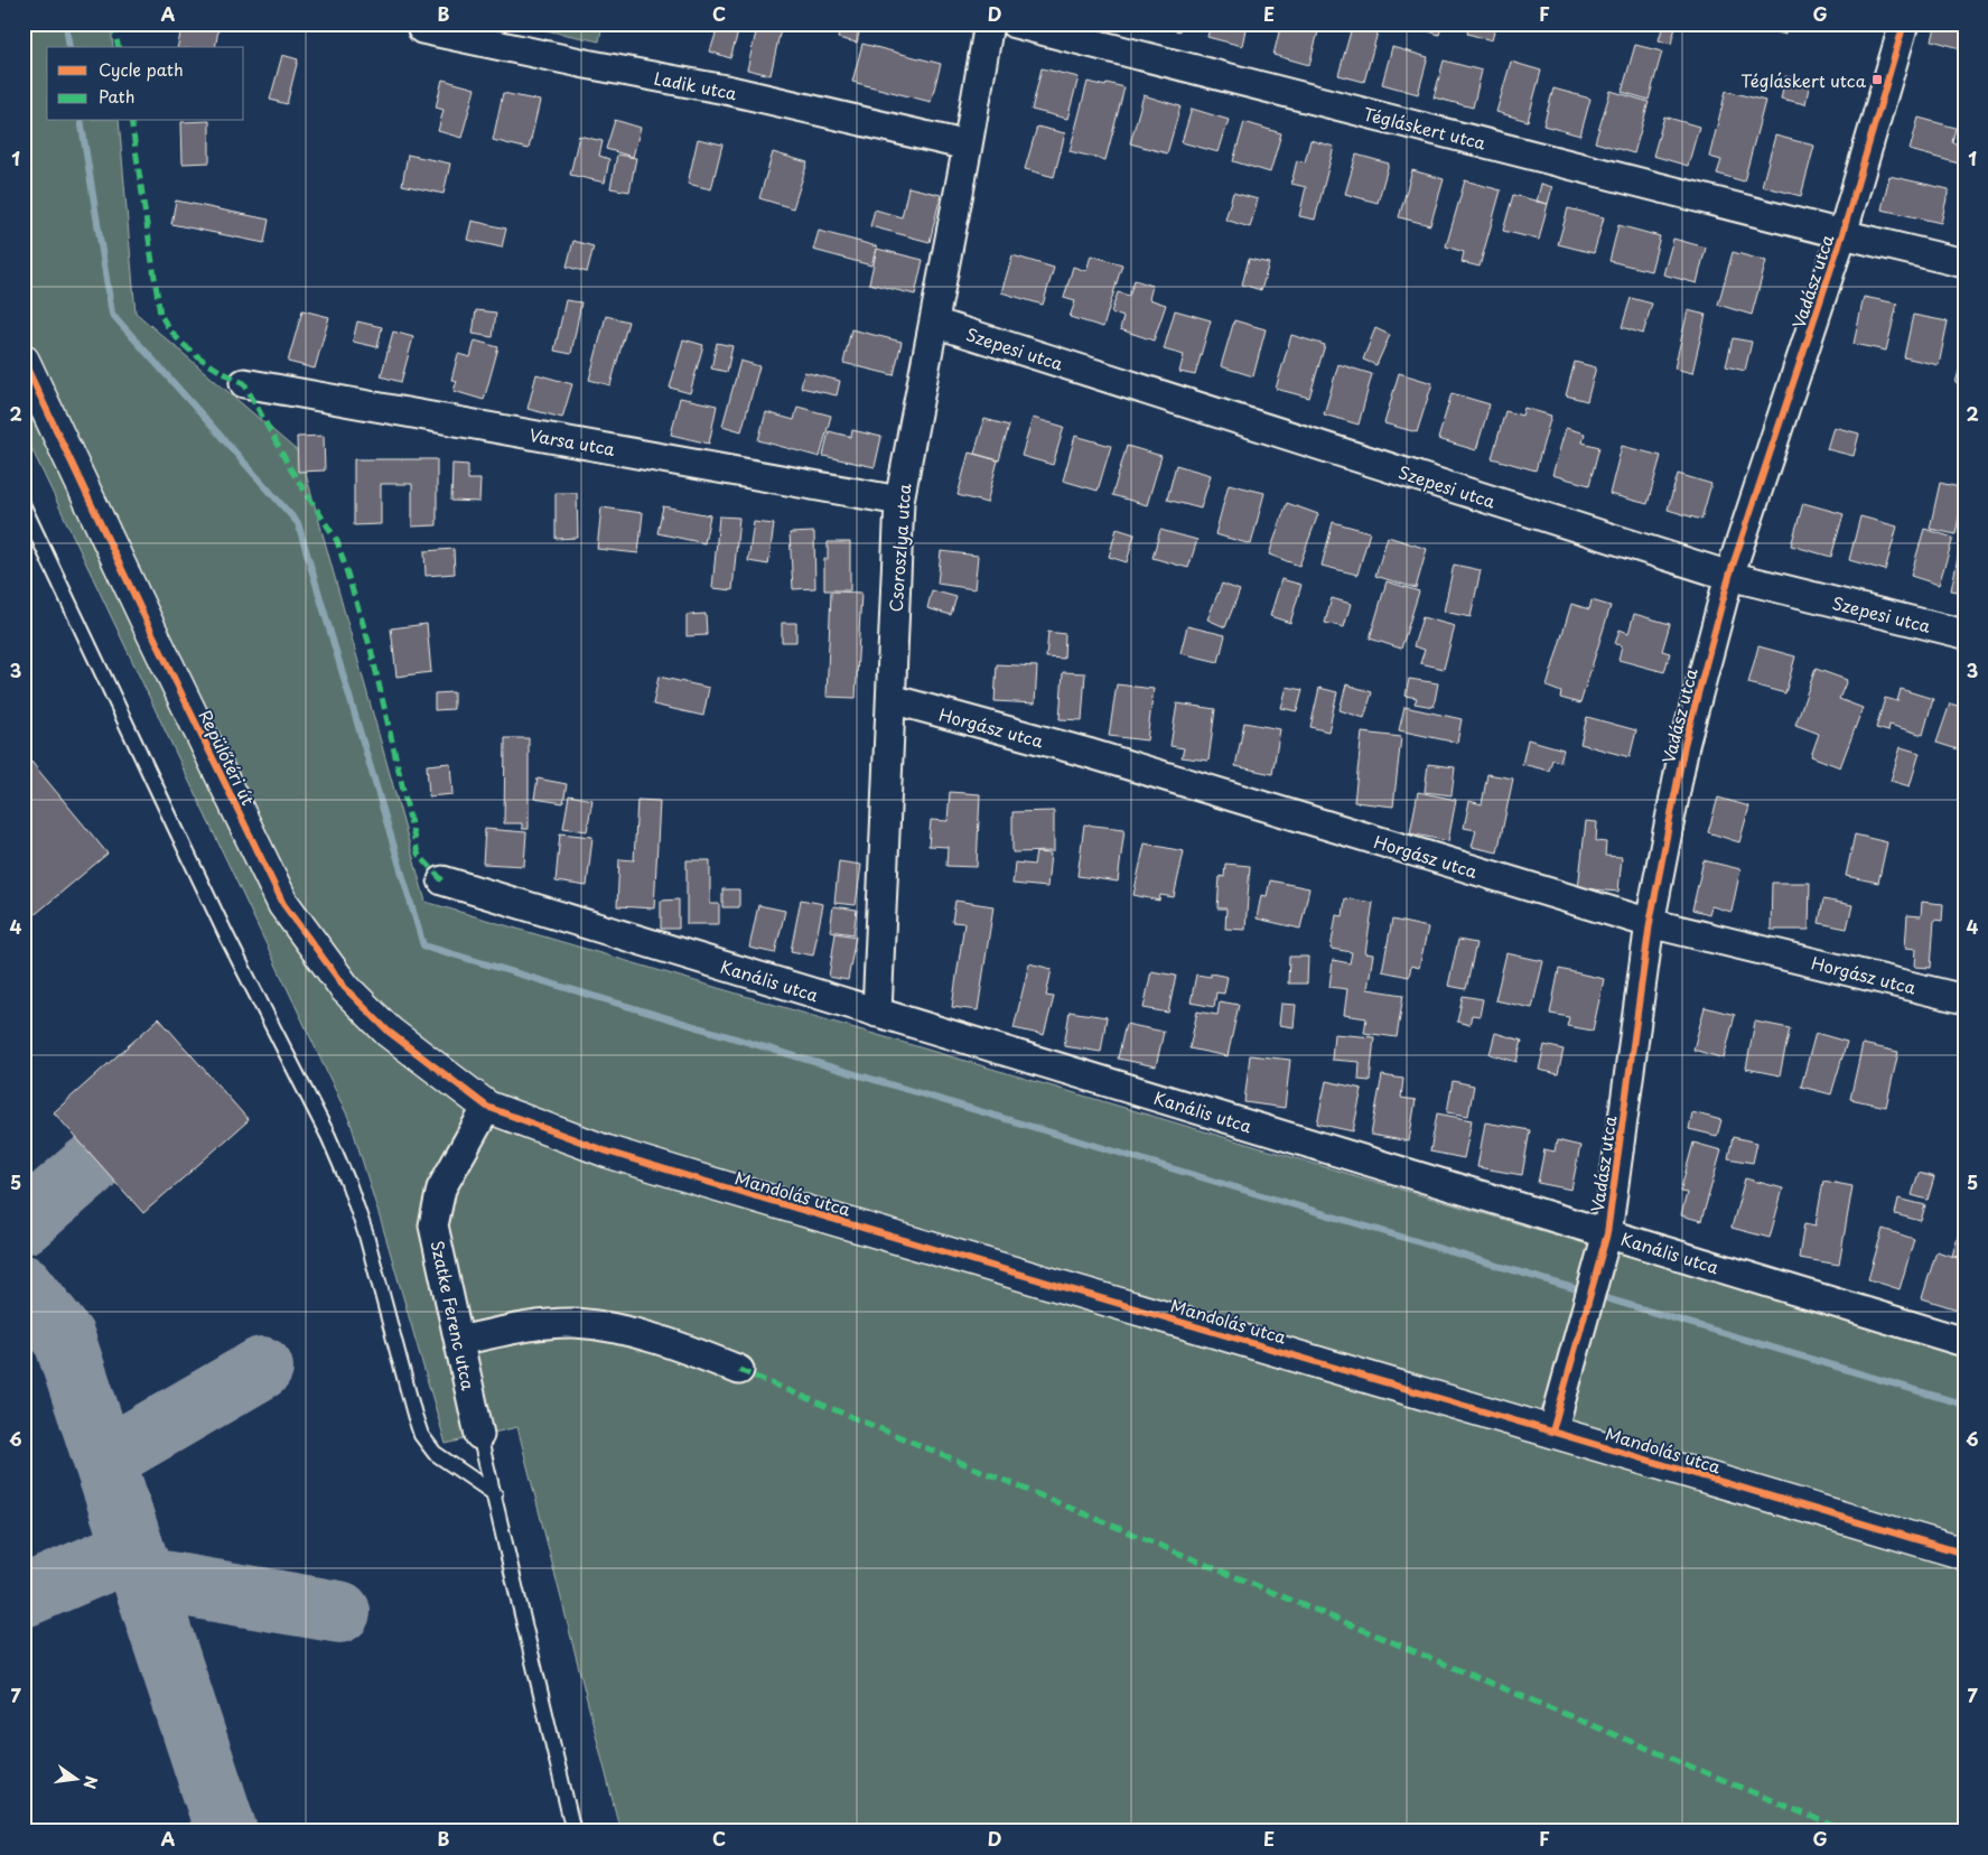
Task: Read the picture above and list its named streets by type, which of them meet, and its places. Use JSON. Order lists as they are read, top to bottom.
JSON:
{
  "streets": {
    "street": [
      "Ladik utca",
      "Tégláskert utca",
      "Vadász utca",
      "Szepesi utca",
      "Varsa utca",
      "Csoroszlya utca",
      "Horgász utca",
      "Repülőtéri út",
      "Kanális utca",
      "Mandolás utca",
      "Szatke Ferenc utca"
    ]
  },
  "crossings": [
    ["Ladik utca", "Csoroszlya utca"],
    ["Tégláskert utca", "Vadász utca"],
    ["Vadász utca", "Szepesi utca"],
    ["Vadász utca", "Horgász utca"],
    ["Vadász utca", "Kanális utca"],
    ["Vadász utca", "Mandolás utca"],
    ["Szepesi utca", "Csoroszlya utca"],
    ["Varsa utca", "Csoroszlya utca"],
    ["Csoroszlya utca", "Horgász utca"],
    ["Csoroszlya utca", "Kanális utca"],
    ["Repülőtéri út", "Mandolás utca"],
    ["Repülőtéri út", "Szatke Ferenc utca"],
    ["Mandolás utca", "Szatke Ferenc utca"]
  ],
  "places": {
    "transit": ["Tégláskert utca"]
  },
  "legend": ["Cycle path", "Path"],
  "north": "right",
  "grid": {
    "columns": [
      "A",
      "B",
      "C",
      "D",
      "E",
      "F",
      "G"
    ],
    "rows": [
      "1",
      "2",
      "3",
      "4",
      "5",
      "6",
      "7"
    ]
  }
}
